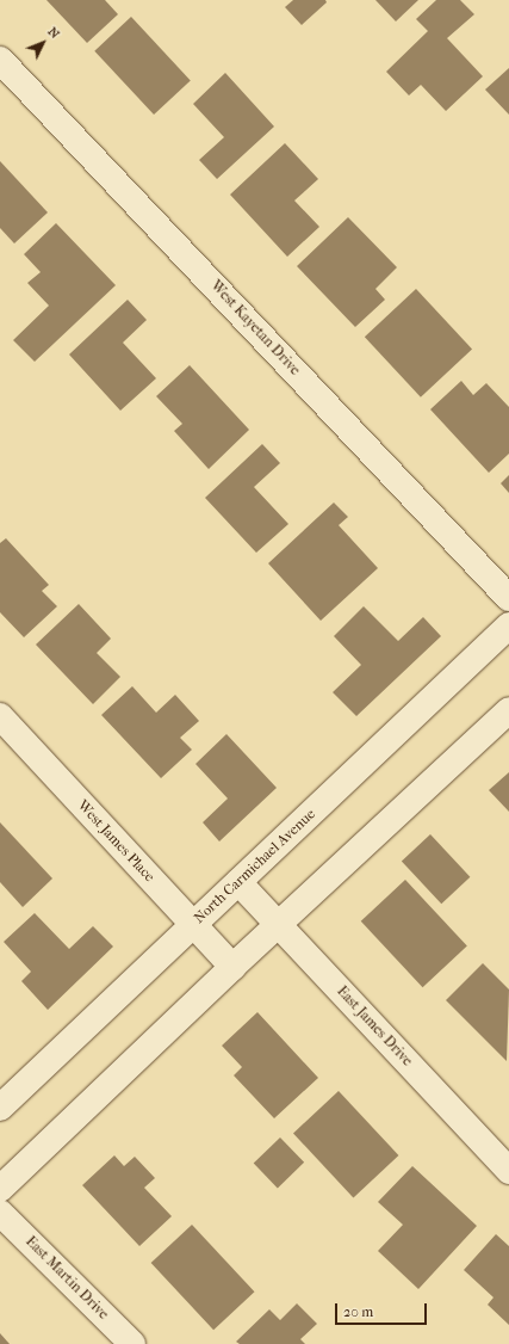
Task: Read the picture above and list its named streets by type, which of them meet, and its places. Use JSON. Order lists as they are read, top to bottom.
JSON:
{
  "streets": {
    "street": [
      "West Kayetan Drive",
      "West James Place",
      "North Carmichael Avenue",
      "East James Drive",
      "East Martin Drive"
    ]
  },
  "crossings": [
    ["West James Place", "North Carmichael Avenue"],
    ["North Carmichael Avenue", "East James Drive"]
  ],
  "scale_bar": "20 m",
  "north": "top right"
}
